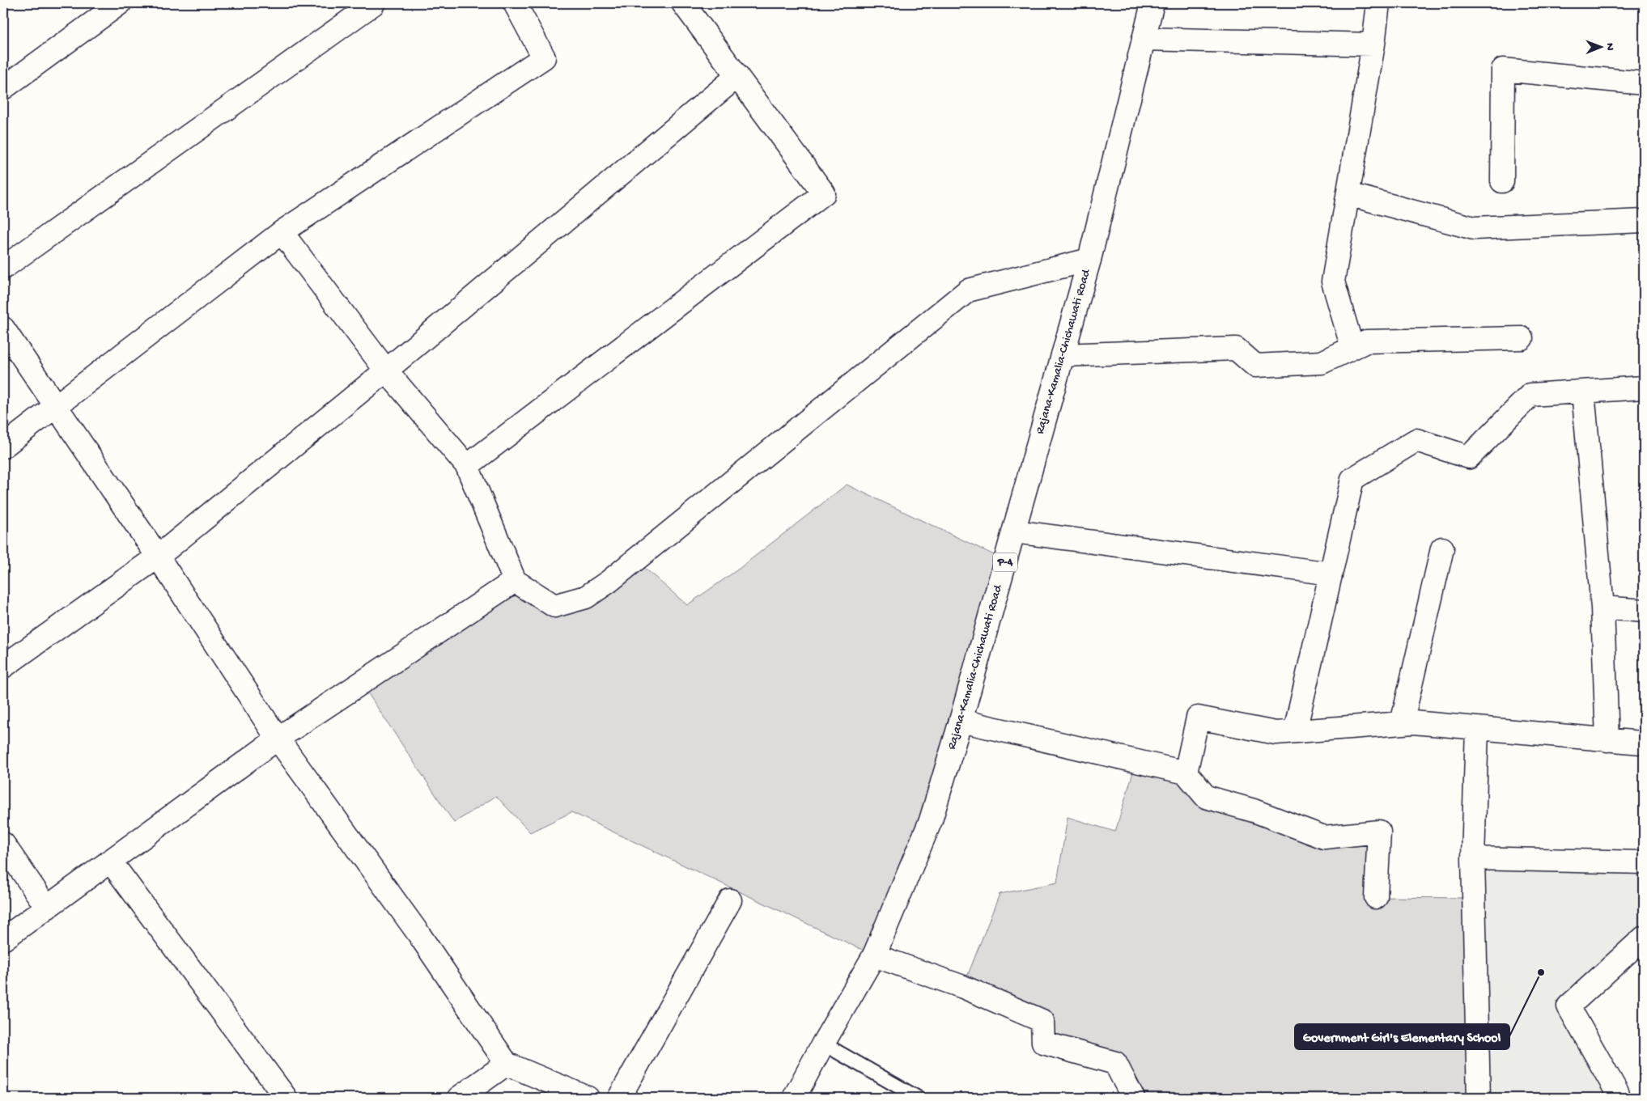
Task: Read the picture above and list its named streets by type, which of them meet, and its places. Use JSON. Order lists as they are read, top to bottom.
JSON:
{
  "streets": {
    "street": ["Rajana-Kamalia-Chichawati Road", "P-4"]
  },
  "places": ["Government Girl's Elementary School"],
  "north": "right"
}
